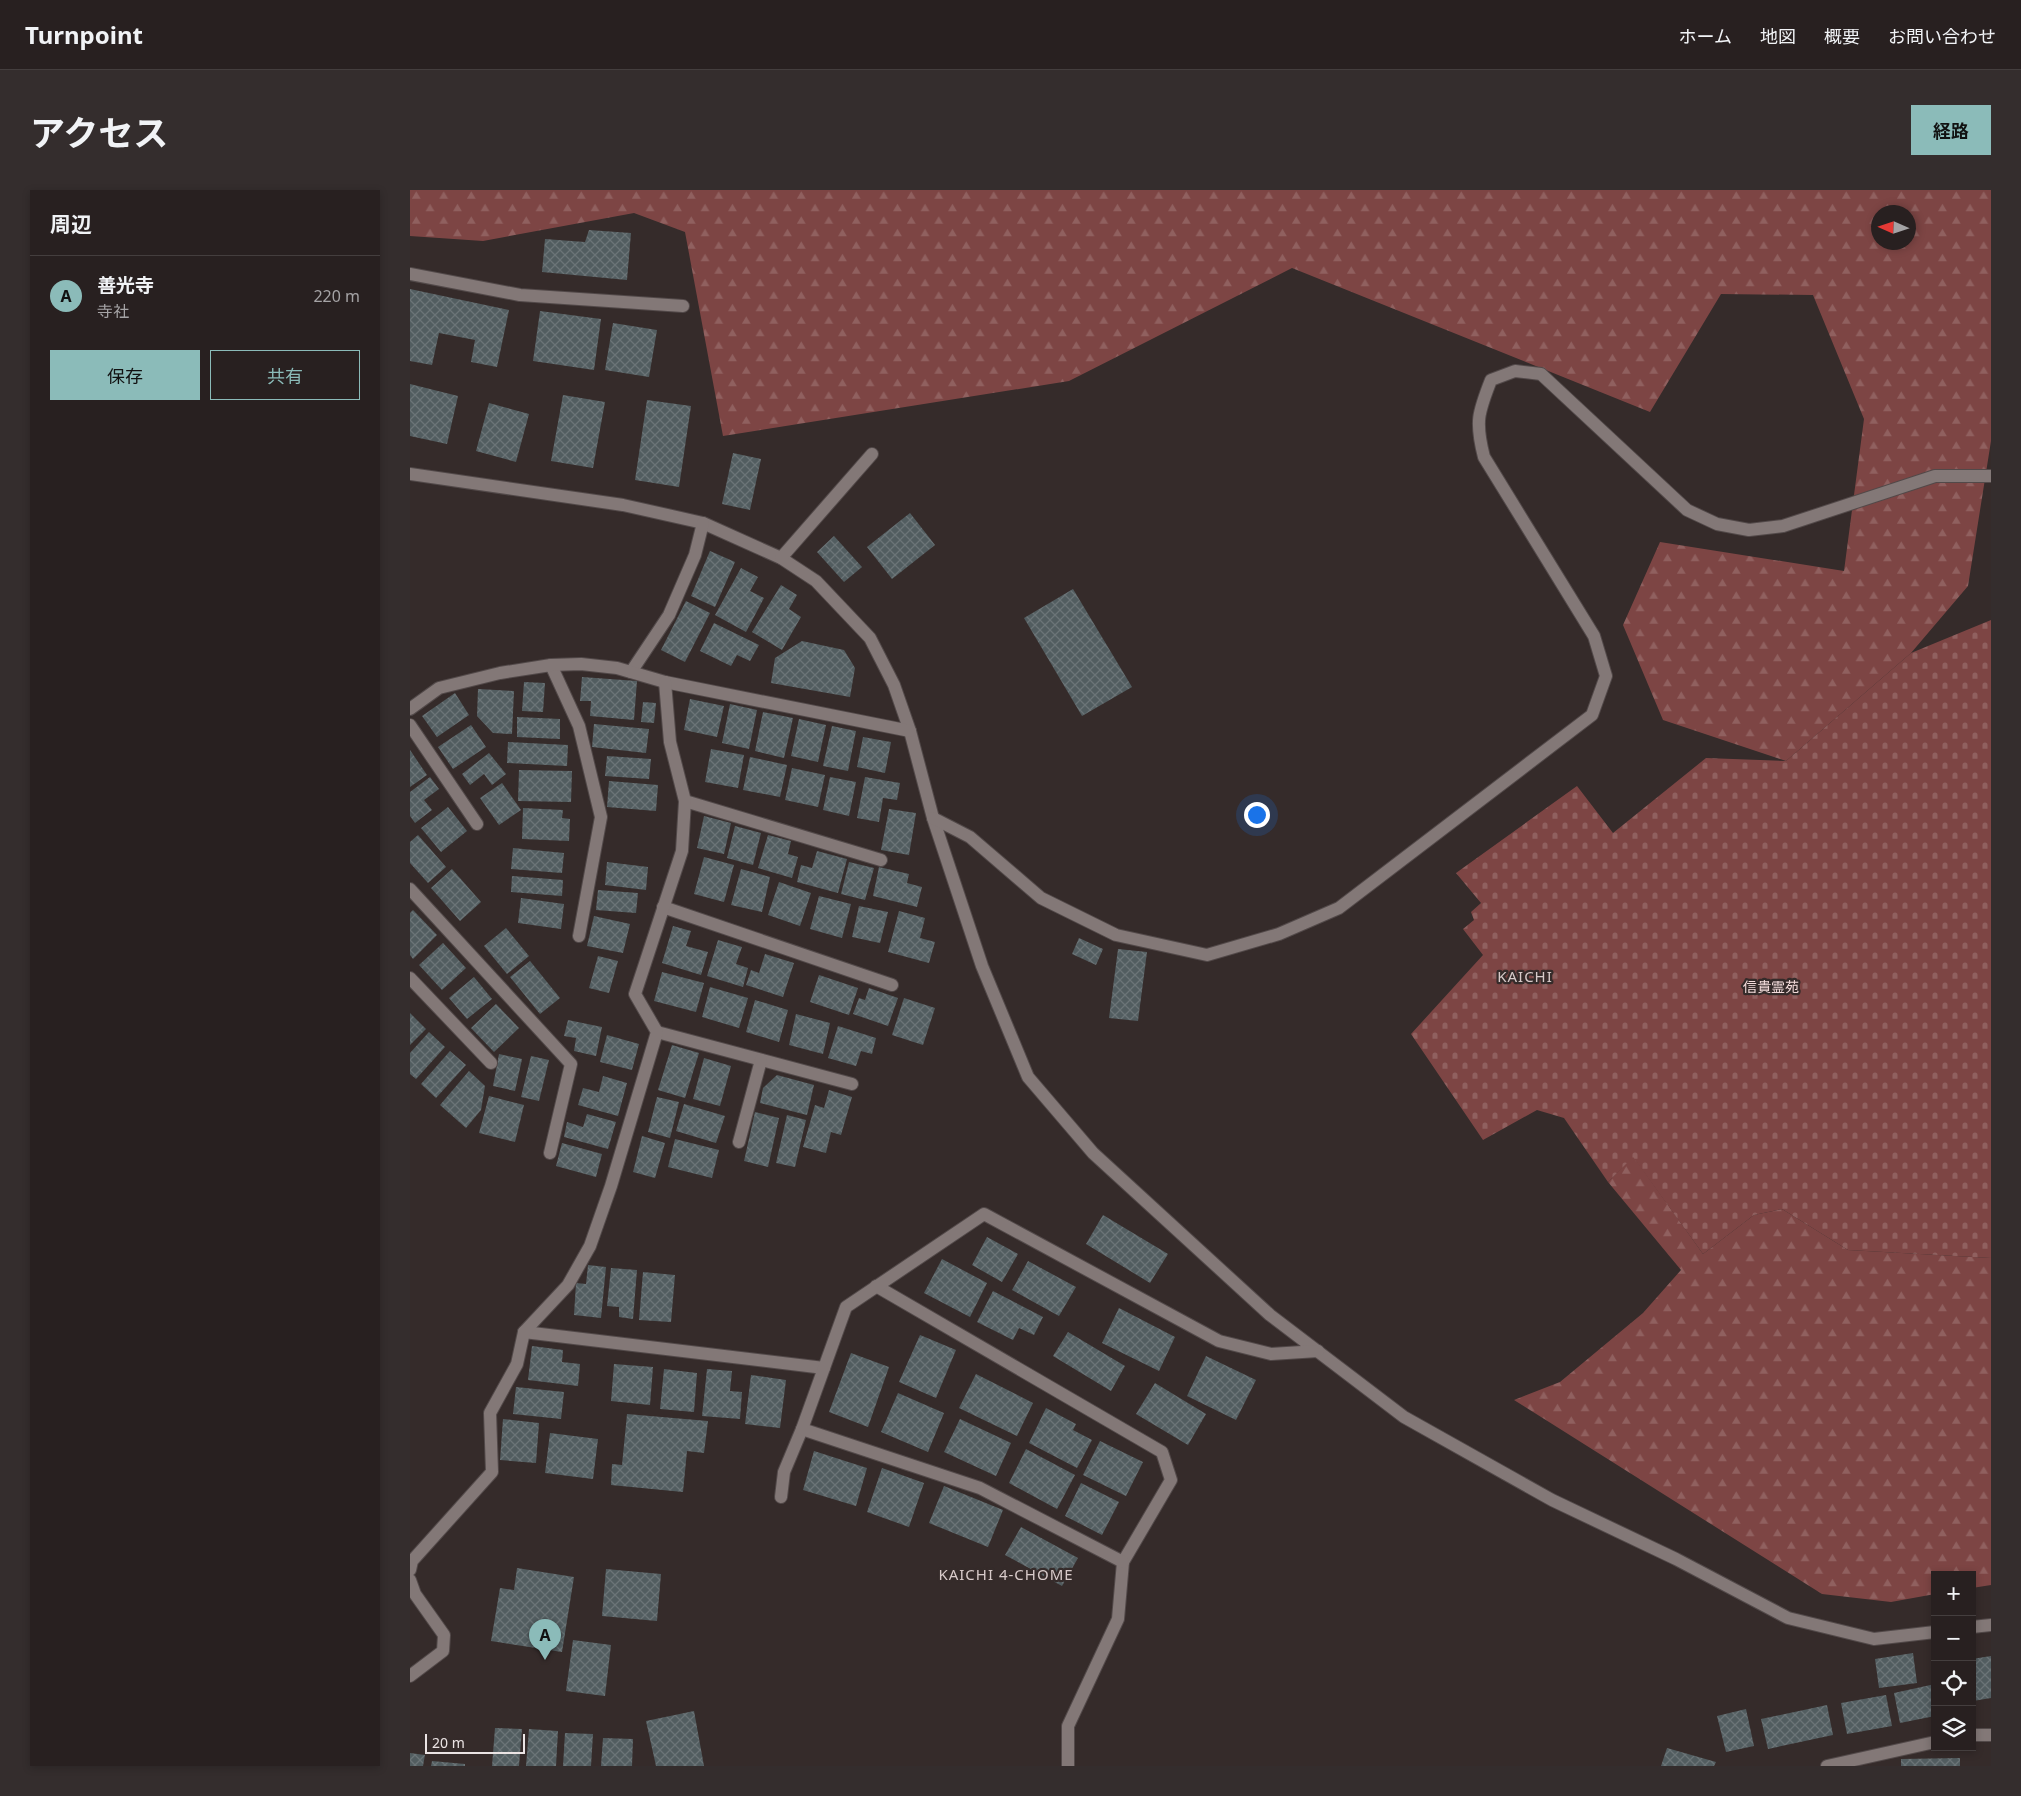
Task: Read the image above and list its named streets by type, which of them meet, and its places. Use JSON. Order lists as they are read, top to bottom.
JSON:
{
  "districts": ["KAICHI", "KAICHI 4-CHOME"],
  "parks": ["信貴霊苑"],
  "scale_bar": "20 m",
  "north": "left",
  "page": {
    "header": "Turnpoint",
    "nav": [
      "ホーム",
      "地図",
      "概要",
      "お問い合わせ"
    ],
    "title": "アクセス",
    "buttons": [
      "経路",
      ["保存", "共有"]
    ],
    "heading": "周辺",
    "list": [
      {
        "mark": "A",
        "name": "善光寺",
        "note": "寺社",
        "value": "220 m"
      }
    ],
    "map_buttons": ["+", "−"],
    "pins": "A",
    "scale": "20 m"
  }
}
